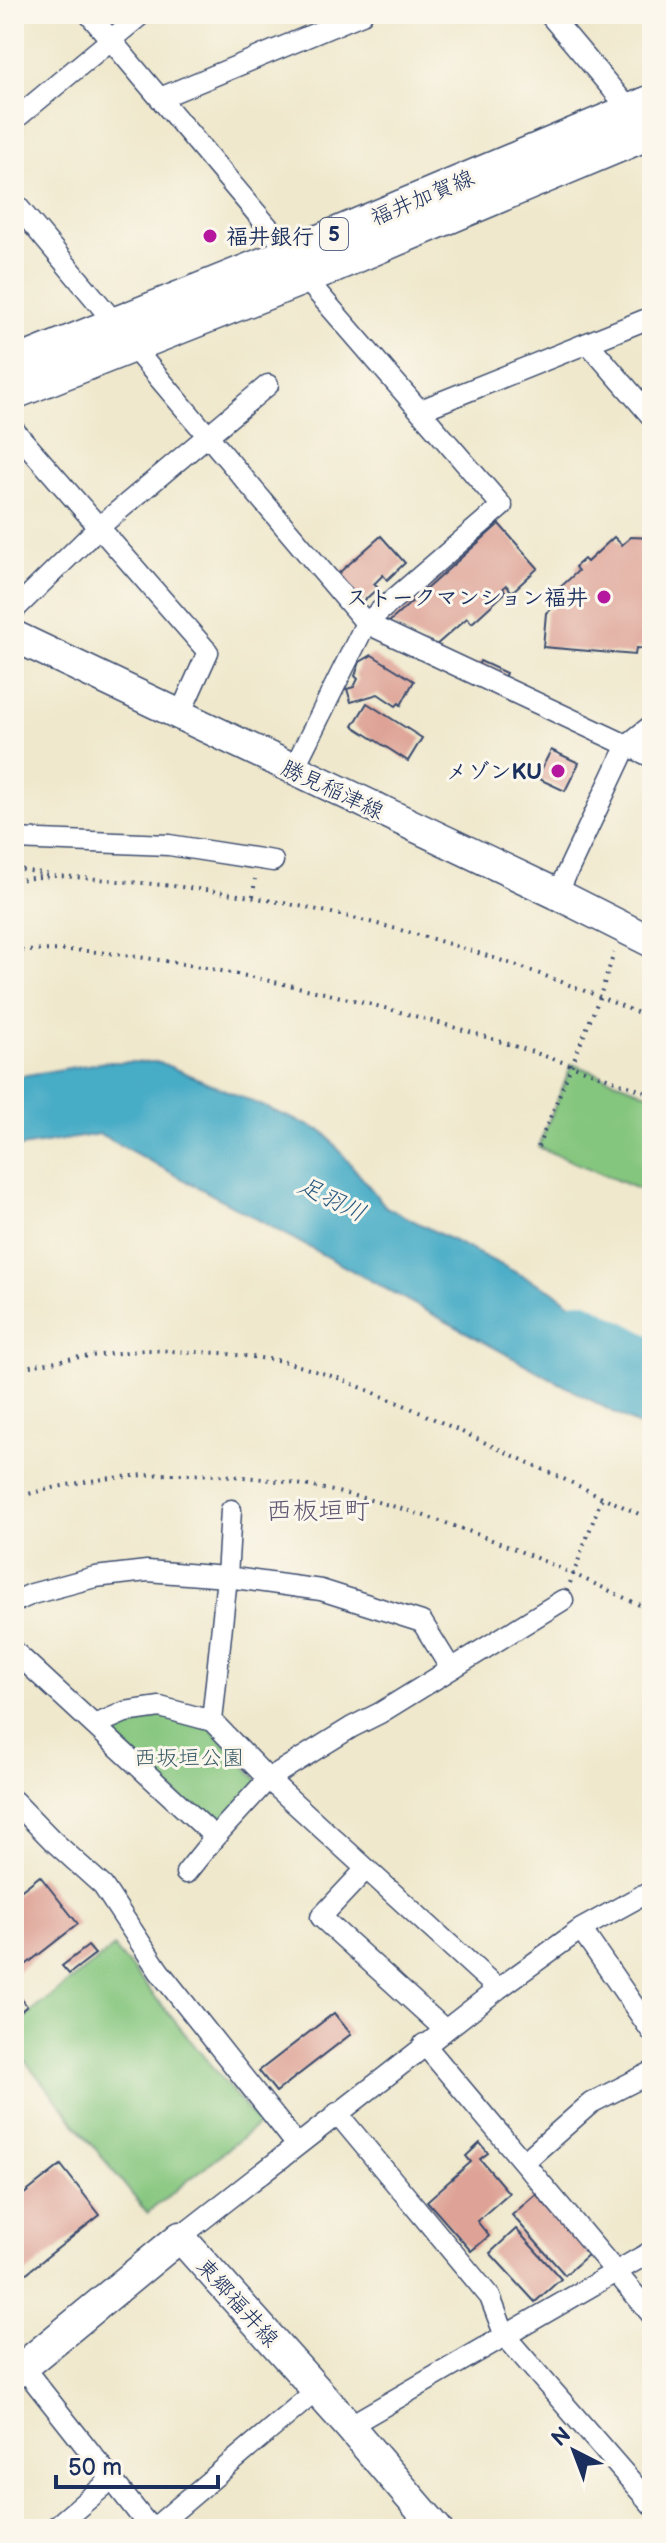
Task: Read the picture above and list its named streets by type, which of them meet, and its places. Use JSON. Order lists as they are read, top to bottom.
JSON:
{
  "streets": {
    "main road": [
      "福井加賀線",
      "5",
      "勝見稲津線",
      "東郷福井線"
    ]
  },
  "districts": ["西板垣町"],
  "water": ["足羽川"],
  "parks": ["西坂垣公園"],
  "places": ["福井銀行", "ストークマンション福井", "メゾンKU"],
  "scale_bar": "50 m",
  "north": "top left"
}
